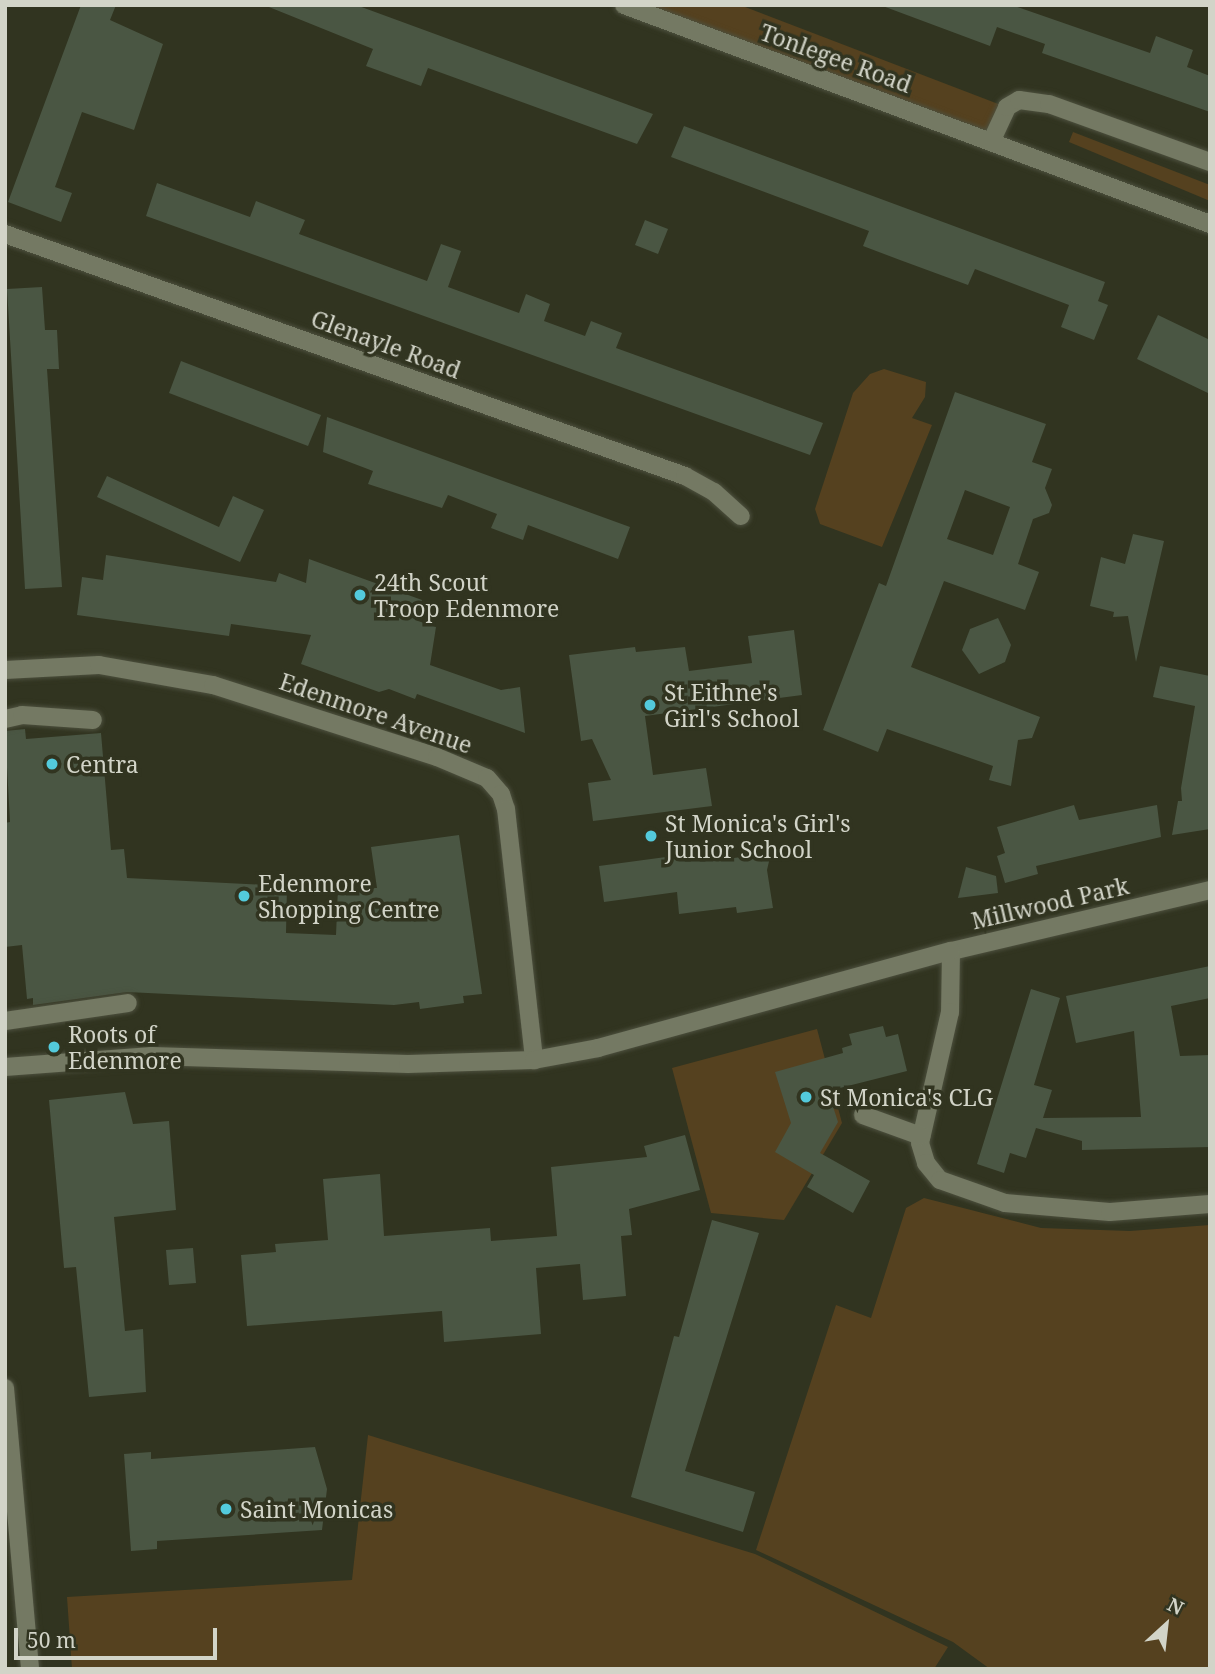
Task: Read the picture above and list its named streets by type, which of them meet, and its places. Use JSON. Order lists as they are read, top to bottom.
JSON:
{
  "streets": {
    "street": [
      "Tonlegee Road",
      "Glenayle Road",
      "Edenmore Avenue",
      "Millwood Park"
    ]
  },
  "places": [
    "24th Scout Troop Edenmore",
    "St Eithne's Girl's School",
    "Centra",
    "St Monica's Girl's Junior School",
    "Edenmore Shopping Centre",
    "Roots of Edenmore",
    "St Monica's CLG",
    "Saint Monicas"
  ],
  "scale_bar": "50 m",
  "north": "top right"
}
